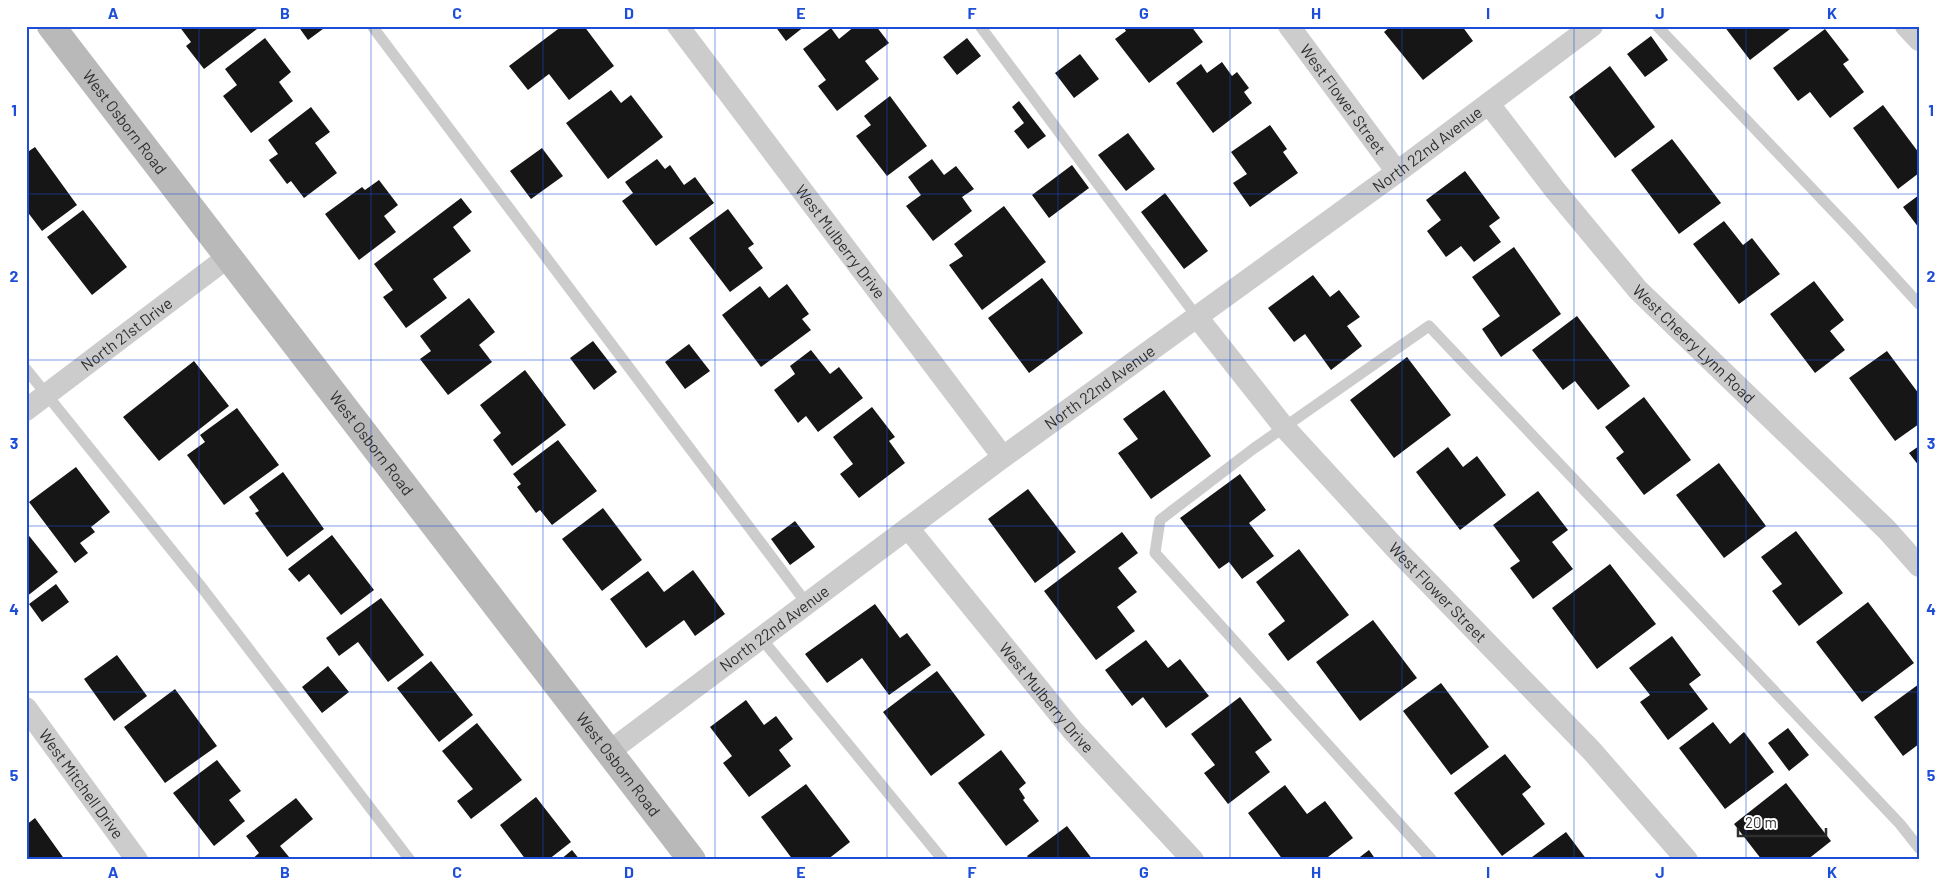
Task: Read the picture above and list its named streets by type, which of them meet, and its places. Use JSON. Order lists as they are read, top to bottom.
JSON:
{
  "streets": {
    "street": [
      "West Flower Street",
      "West Osborn Road",
      "North 22nd Avenue",
      "West Mulberry Drive",
      "North 21st Drive",
      "West Cheery Lynn Road",
      "West Mitchell Drive"
    ]
  },
  "crossings": [
    ["West Flower Street", "North 22nd Avenue"],
    ["West Osborn Road", "North 22nd Avenue"],
    ["West Osborn Road", "North 21st Drive"],
    ["North 22nd Avenue", "West Mulberry Drive"],
    ["North 22nd Avenue", "West Cheery Lynn Road"]
  ],
  "scale_bar": "20 m",
  "grid": {
    "columns": [
      "A",
      "B",
      "C",
      "D",
      "E",
      "F",
      "G",
      "H",
      "I",
      "J",
      "K"
    ],
    "rows": [
      "1",
      "2",
      "3",
      "4",
      "5"
    ]
  }
}
